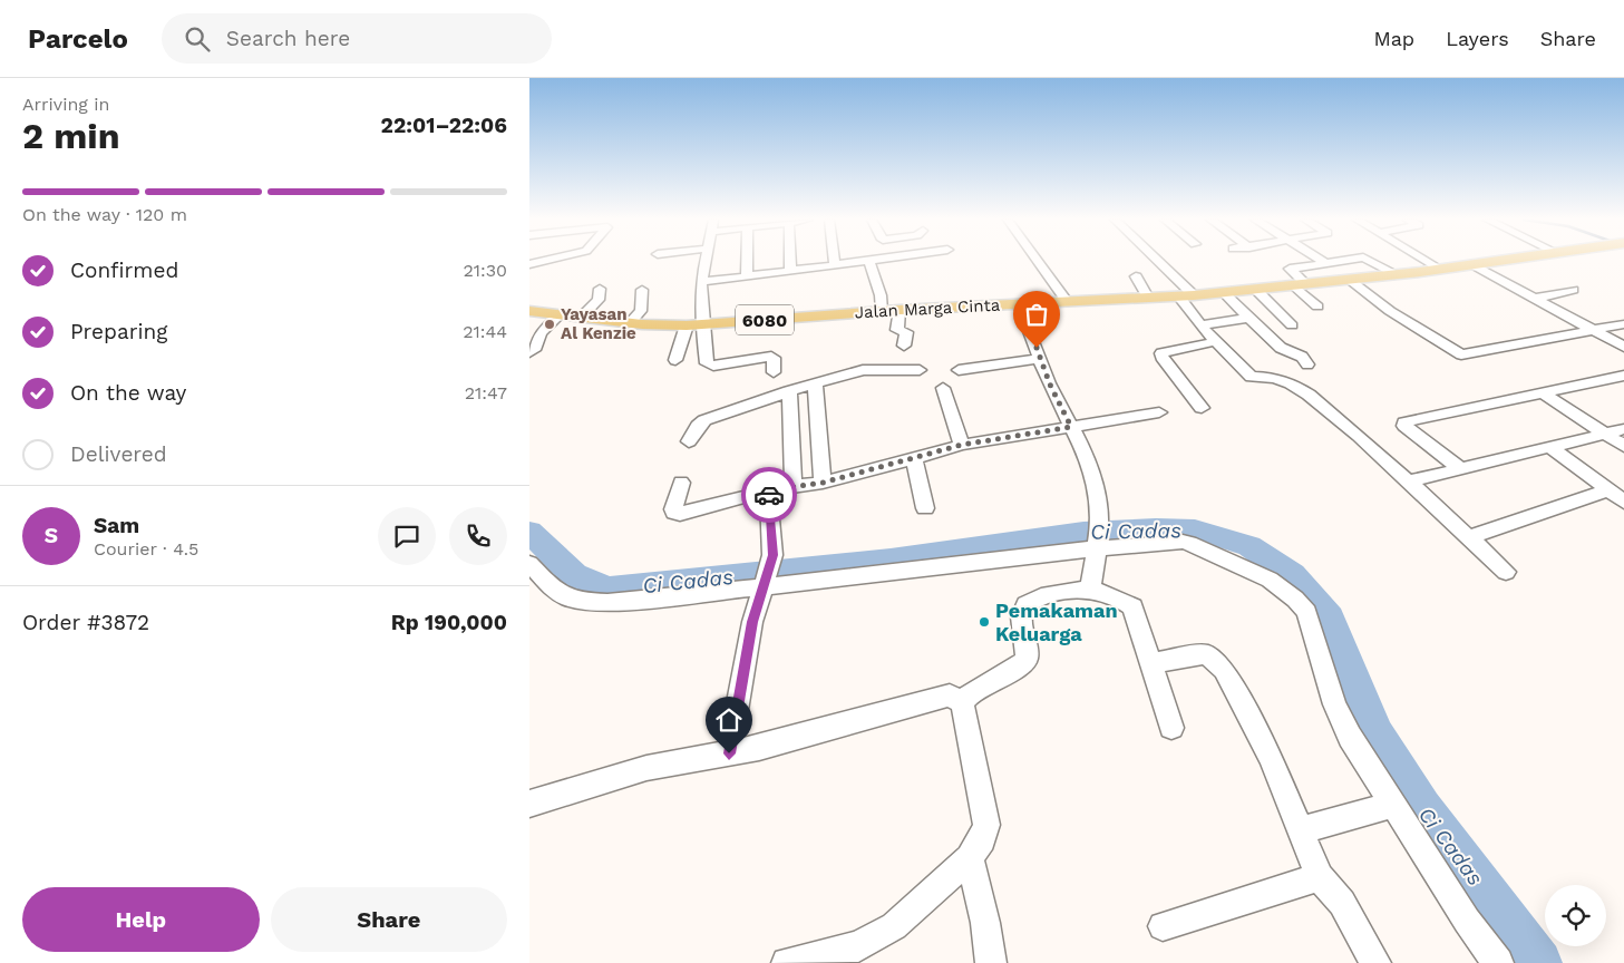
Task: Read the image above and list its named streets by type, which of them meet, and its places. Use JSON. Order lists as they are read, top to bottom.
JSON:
{
  "streets": {
    "main road": ["Jalan Marga Cinta", "6080"]
  },
  "water": ["Ci Cadas"],
  "places": ["Yayasan Al Kenzie", "Pemakaman Keluarga"],
  "page": {
    "header": "Parcelo",
    "search": "Search here",
    "nav": ["Map", "Layers", "Share"],
    "heading": ["2 min", "Arriving in", "22:01–22:06"],
    "panel": [
      "Sam",
      "Courier · 4.5",
      "Order #3872",
      "Rp 190,000"
    ],
    "bar": "On the way · 120 m",
    "list": [
      ["Confirmed", "21:30"],
      ["Preparing", "21:44"],
      ["On the way", "21:47"],
      "Delivered"
    ],
    "round": "S",
    "buttons": ["Help", "Share"]
  }
}
